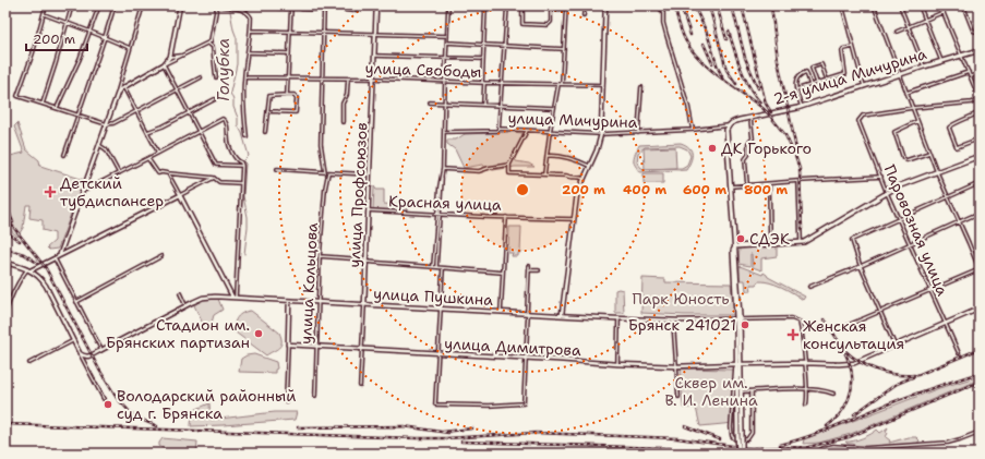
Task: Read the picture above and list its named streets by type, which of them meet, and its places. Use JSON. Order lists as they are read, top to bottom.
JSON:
{
  "streets": {
    "main road": ["2-я улица Мичурина"],
    "street": [
      "улица Свободы",
      "улица Мичурина",
      "улица Профсоюзов",
      "Красная улица",
      "Паровозная улица",
      "улица Кольцова",
      "улица Пушкина",
      "улица Димитрова"
    ]
  },
  "crossings": [
    ["улица Свободы", "улица Профсоюзов"],
    ["2-я улица Мичурина", "улица Мичурина"],
    ["улица Профсоюзов", "Красная улица"],
    ["улица Профсоюзов", "улица Пушкина"],
    ["улица Профсоюзов", "улица Димитрова"],
    ["Паровозная улица", "улица Димитрова"],
    ["улица Кольцова", "улица Пушкина"],
    ["улица Кольцова", "улица Димитрова"],
    ["улица Пушкина", "улица Димитрова"]
  ],
  "water": ["Голубка"],
  "parks": ["Парк Юность", "Сквер им. В. И. Ленина"],
  "places": {
    "other": [
      "ДК Горького",
      "СДЭК",
      "Брянск 241021",
      "Стадион им. Брянских партизан",
      "Володарский районный суд г. Брянска"
    ],
    "health": ["Детский тубдиспансер", "Женская консультация"]
  },
  "scale_bar": "200 m",
  "rings": [
    "200 m",
    "400 m",
    "600 m",
    "800 m"
  ]
}
